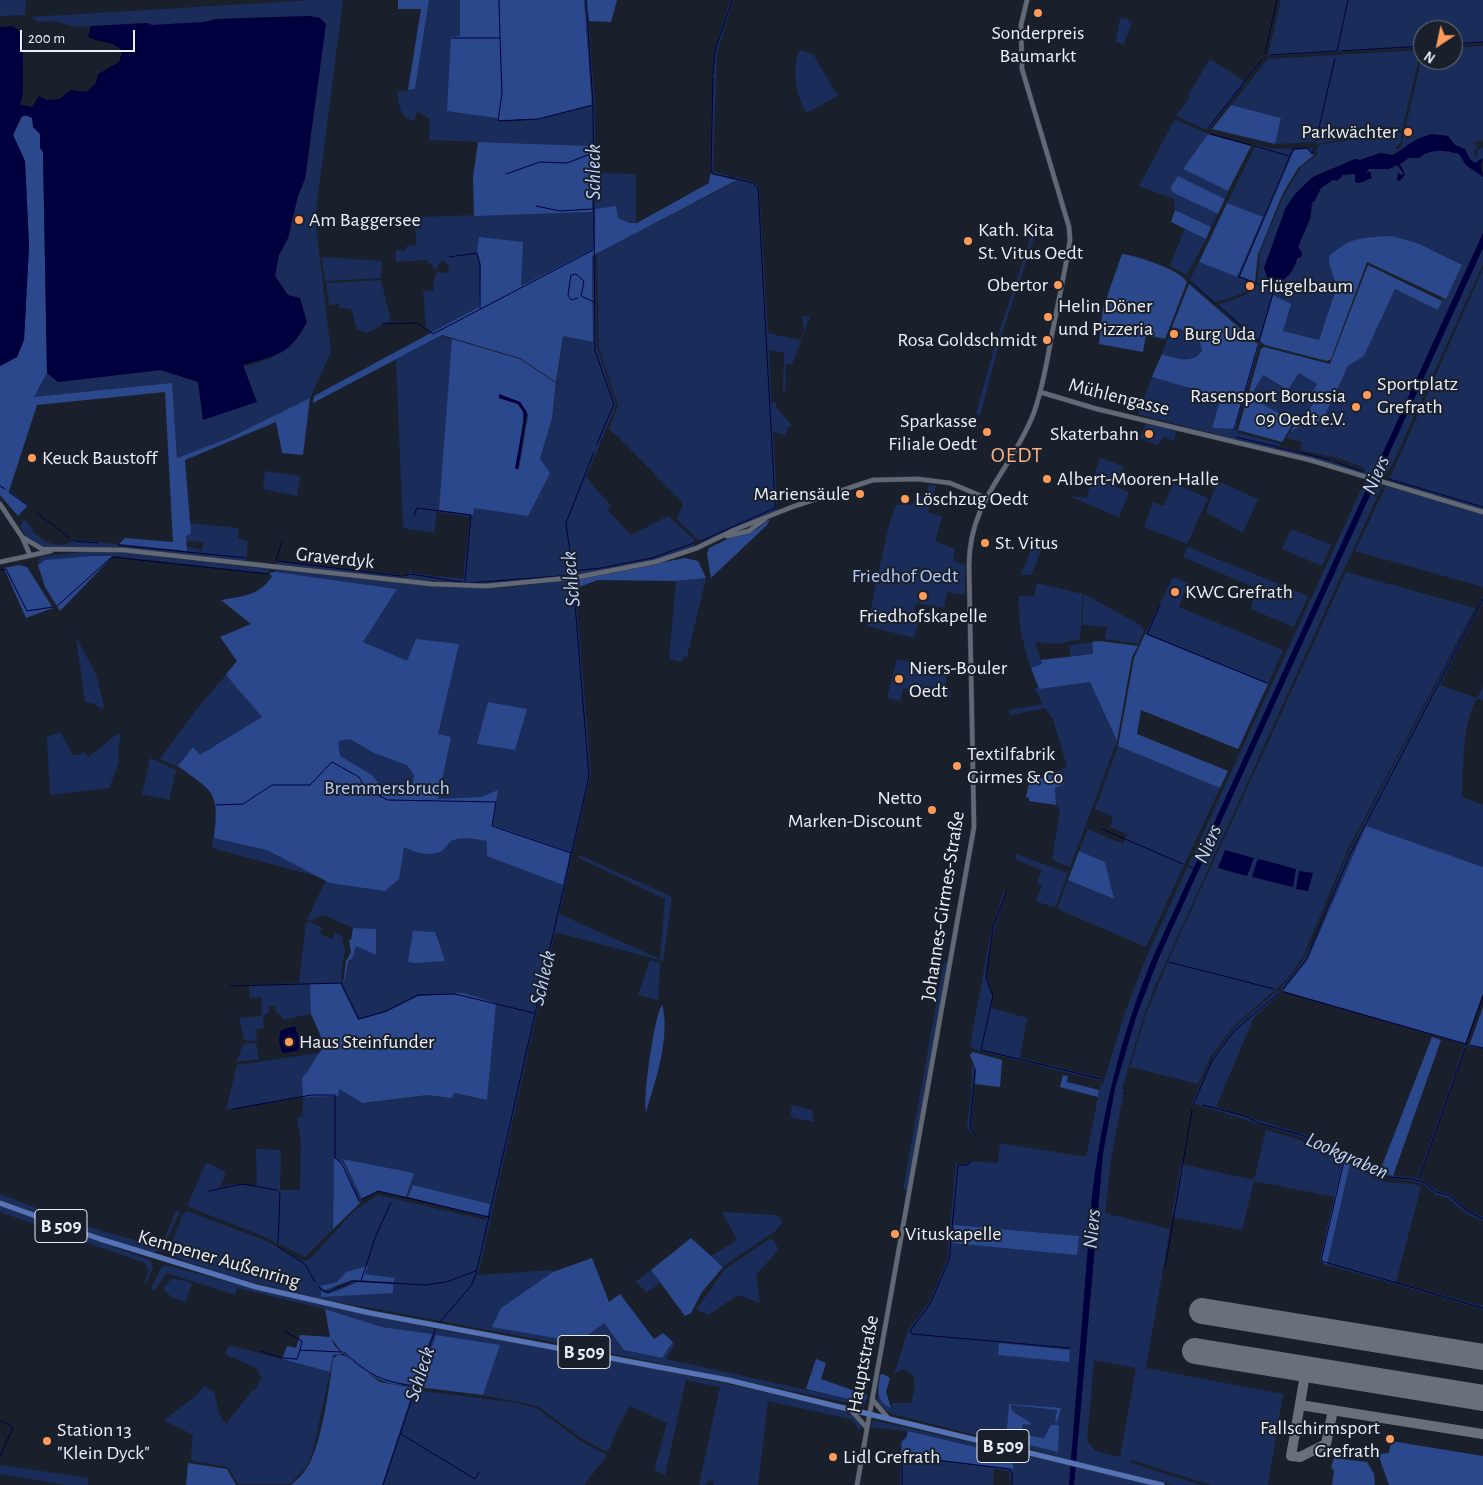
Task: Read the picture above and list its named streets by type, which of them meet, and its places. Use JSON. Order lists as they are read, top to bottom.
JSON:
{
  "streets": {
    "main road": [
      "Mühlengasse",
      "Graverdyk",
      "Johannes-Girmes-Straße",
      "B 509",
      "Kempener Außenring",
      "Hauptstraße"
    ]
  },
  "crossings": [
    ["Mühlengasse", "Johannes-Girmes-Straße"],
    ["Graverdyk", "Johannes-Girmes-Straße"],
    ["Johannes-Girmes-Straße", "Hauptstraße"],
    ["B 509", "Kempener Außenring"],
    ["B 509", "Hauptstraße"]
  ],
  "districts": ["OEDT"],
  "water": ["Schleck", "Niers", "Lookgraben"],
  "parks": ["Friedhof Oedt", "Bremmersbruch"],
  "places": [
    "Sonderpreis Baumarkt",
    "Parkwächter",
    "Am Baggersee",
    "Kath. Kita St. Vitus Oedt",
    "Obertor",
    "Flügelbaum",
    "Helin Döner und Pizzeria",
    "Burg Uda",
    "Rosa Goldschmidt",
    "Sportplatz Grefrath",
    "Rasensport Borussia 09 Oedt e.V.",
    "Sparkasse Filiale Oedt",
    "Skaterbahn",
    "Keuck Baustoff",
    "Albert-Mooren-Halle",
    "Mariensäule",
    "Löschzug Oedt",
    "St. Vitus",
    "KWC Grefrath",
    "Friedhofskapelle",
    "Niers-Bouler Oedt",
    "Textilfabrik Girmes & Co",
    "Netto Marken-Discount",
    "Haus Steinfunder",
    "Vituskapelle",
    "Fallschirmsport Grefrath",
    "Station 13 \"Klein Dyck\"",
    "Lidl Grefrath"
  ],
  "scale_bar": "200 m",
  "north": "bottom left"
}
